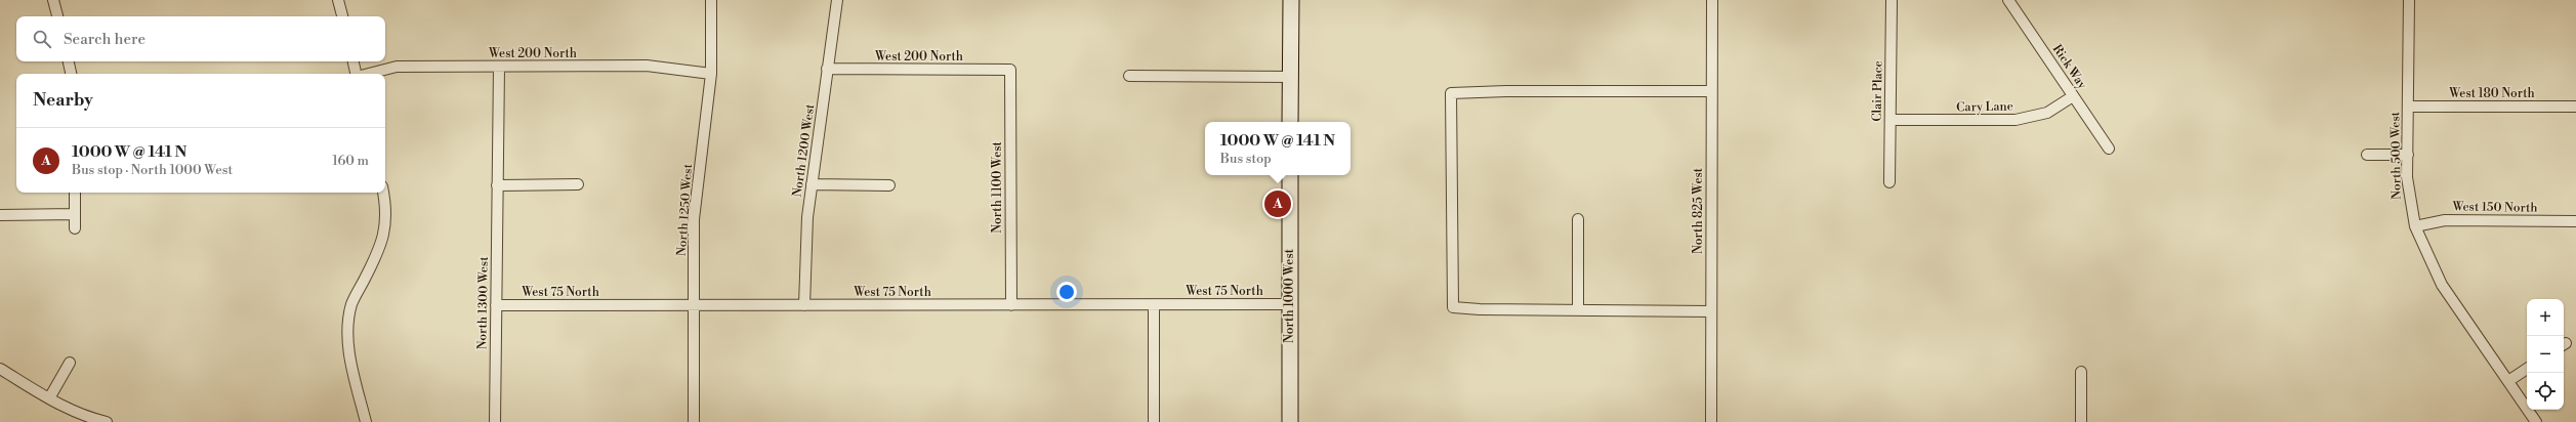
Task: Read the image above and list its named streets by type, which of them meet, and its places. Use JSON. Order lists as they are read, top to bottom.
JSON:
{
  "streets": {
    "main road": ["North 1000 West"],
    "street": [
      "West 200 North",
      "Rick Way",
      "Clair Place",
      "West 180 North",
      "Cary Lane",
      "North 1200 West",
      "North 500 West",
      "North 1100 West",
      "West 150 North",
      "North 1250 West",
      "North 825 West",
      "West 75 North",
      "North 1300 West"
    ]
  },
  "crossings": [
    ["West 200 North", "North 1200 West"],
    ["West 200 North", "North 1100 West"],
    ["West 200 North", "North 1250 West"],
    ["West 200 North", "North 1300 West"],
    ["Rick Way", "Cary Lane"],
    ["Clair Place", "Cary Lane"],
    ["West 180 North", "North 500 West"],
    ["North 1200 West", "West 75 North"],
    ["North 500 West", "West 150 North"],
    ["North 1100 West", "West 75 North"],
    ["North 1250 West", "West 75 North"],
    ["West 75 North", "North 1000 West"],
    ["West 75 North", "North 1300 West"]
  ],
  "page": {
    "search": "Search here",
    "heading": "Nearby",
    "popup": ["1000 W @ 141 N", "Bus stop"],
    "list": [
      {
        "mark": "A",
        "name": "1000 W @ 141 N",
        "note": "Bus stop · North 1000 West",
        "value": "160 m"
      }
    ],
    "pins": "A",
    "map_buttons": ["+", "−"]
  }
}
